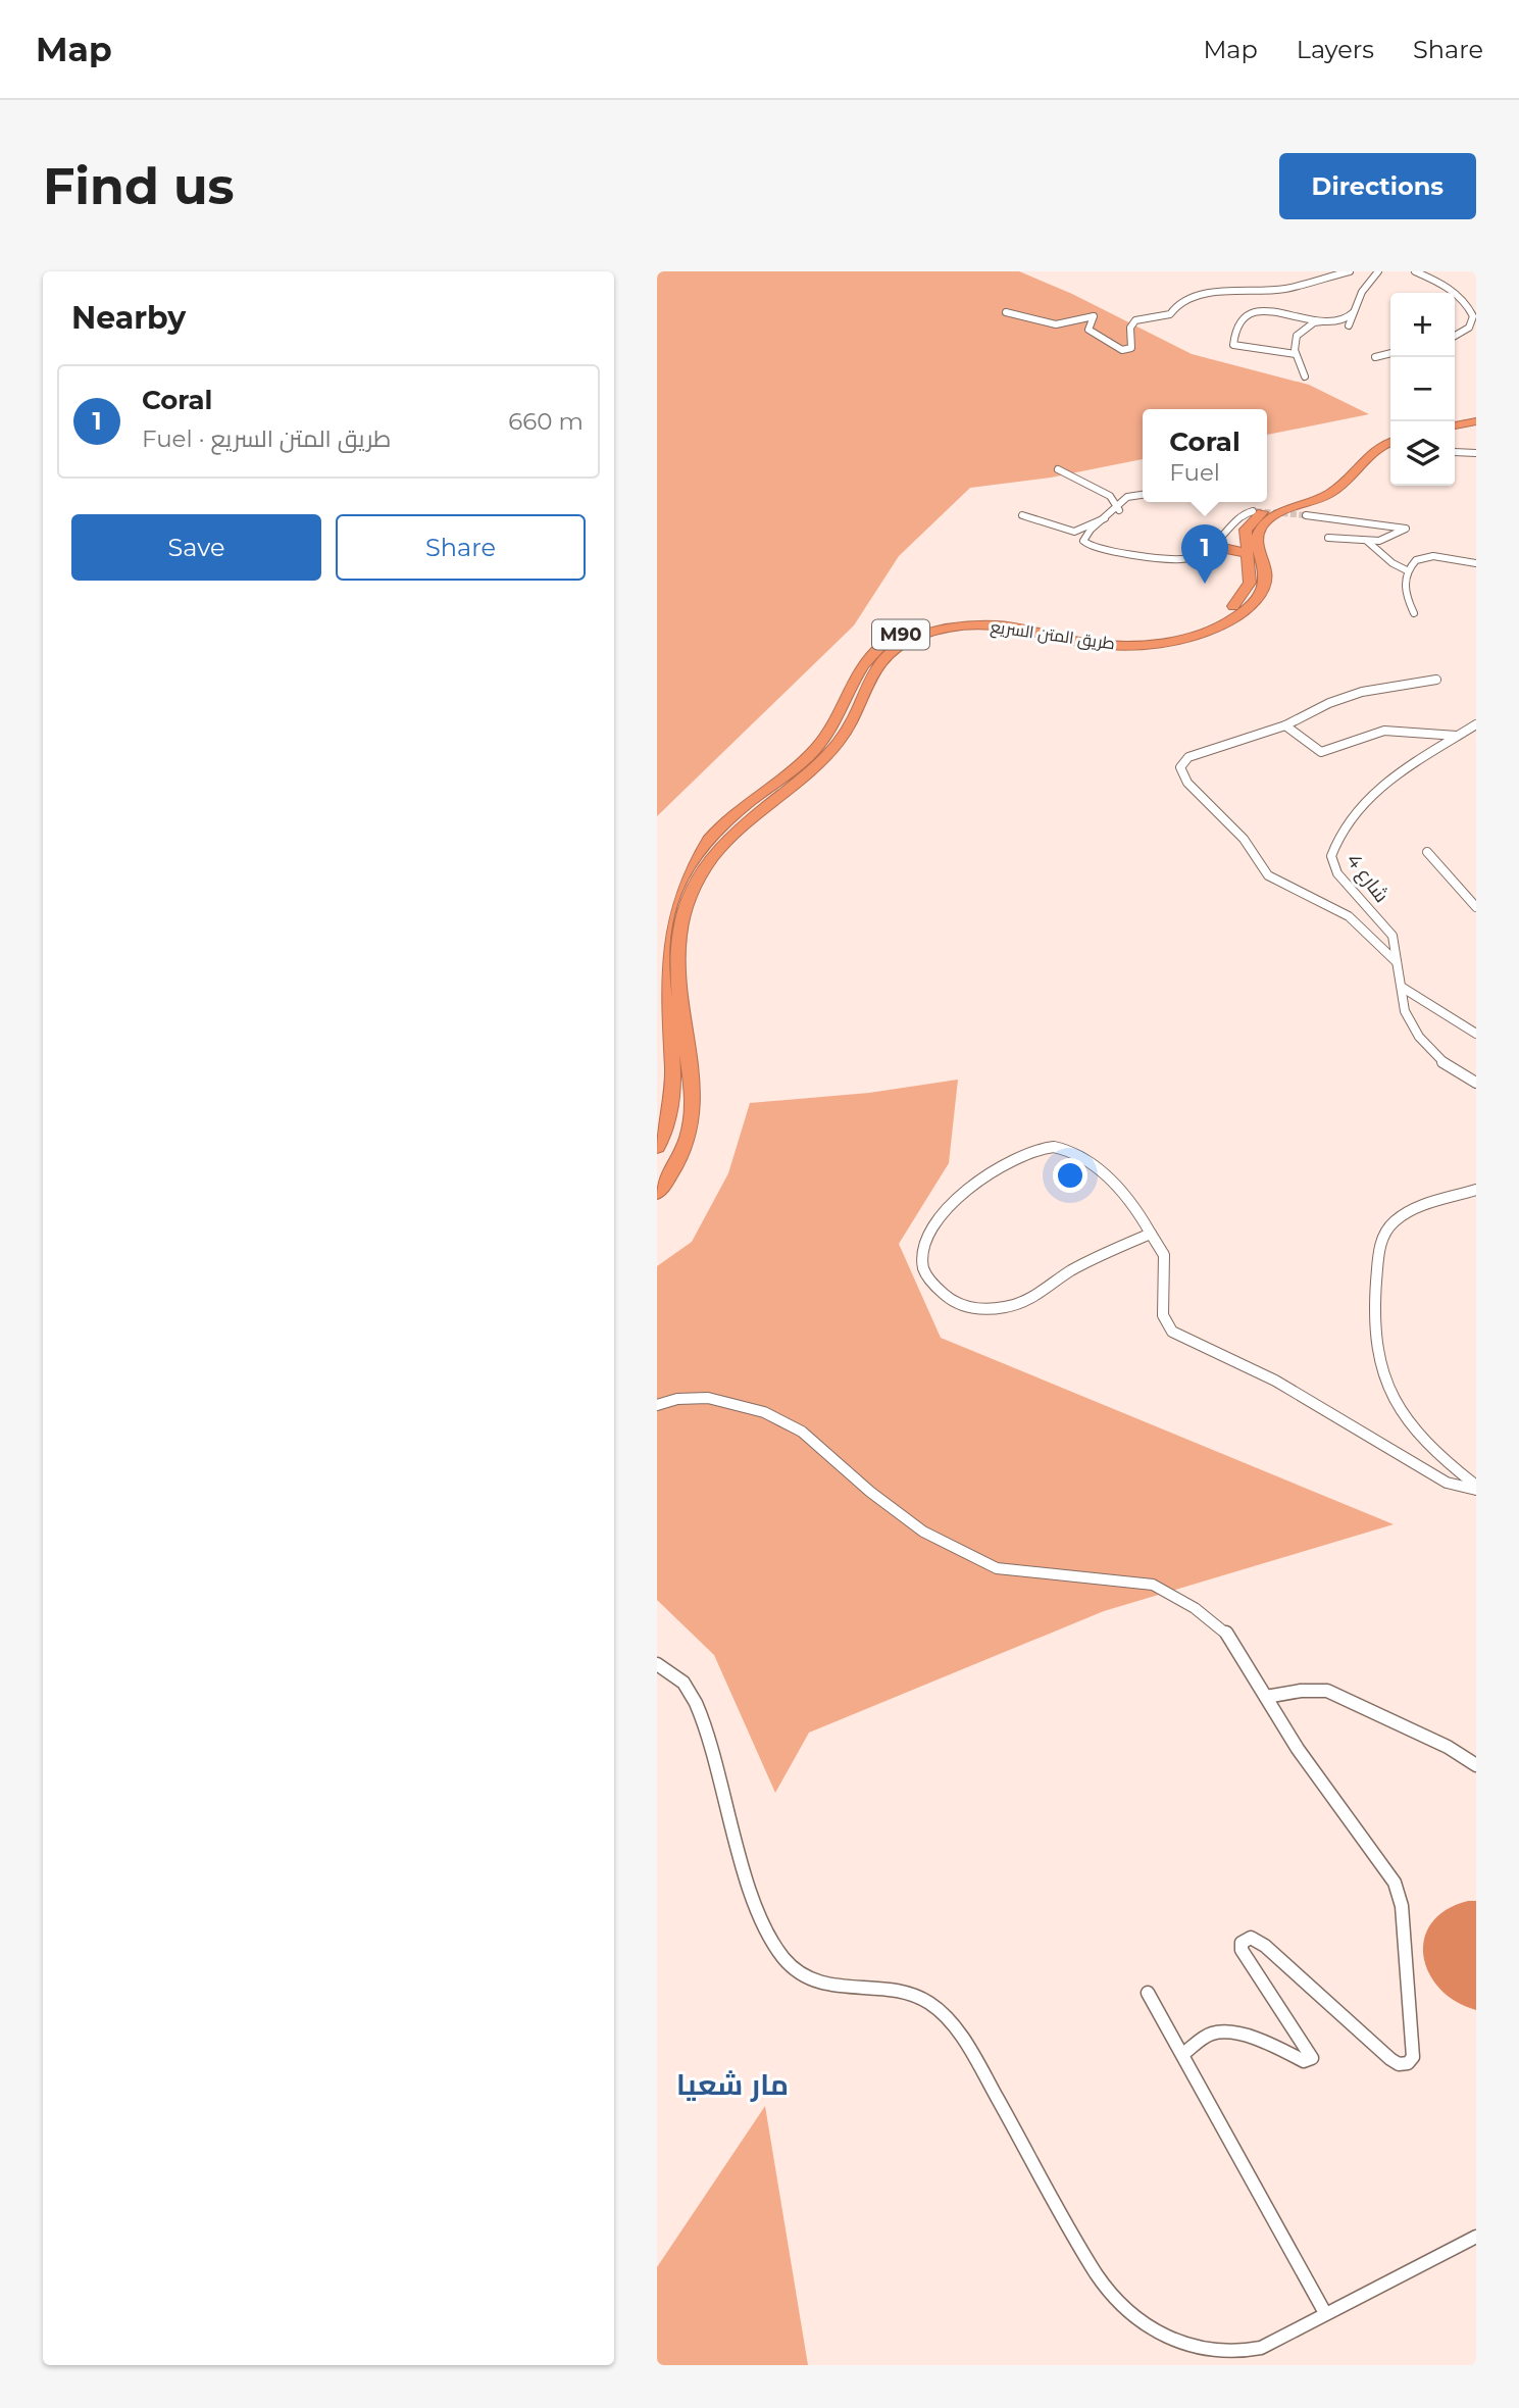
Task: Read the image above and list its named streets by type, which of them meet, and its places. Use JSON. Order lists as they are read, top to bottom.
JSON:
{
  "streets": {
    "highway": ["M90", "طريق المتن السريع"],
    "street": ["شارع 4"]
  },
  "districts": ["مار شعيا"],
  "page": {
    "header": "Map",
    "nav": ["Map", "Layers", "Share"],
    "buttons": [
      "Directions",
      ["Save", "Share"]
    ],
    "title": "Find us",
    "heading": "Nearby",
    "map_buttons": ["+", "−"],
    "list": [
      {
        "mark": "1",
        "name": "Coral",
        "note": "Fuel · طريق المتن السريع",
        "value": "660 m"
      }
    ],
    "popup": ["Coral", "Fuel"],
    "pins": "1"
  }
}
